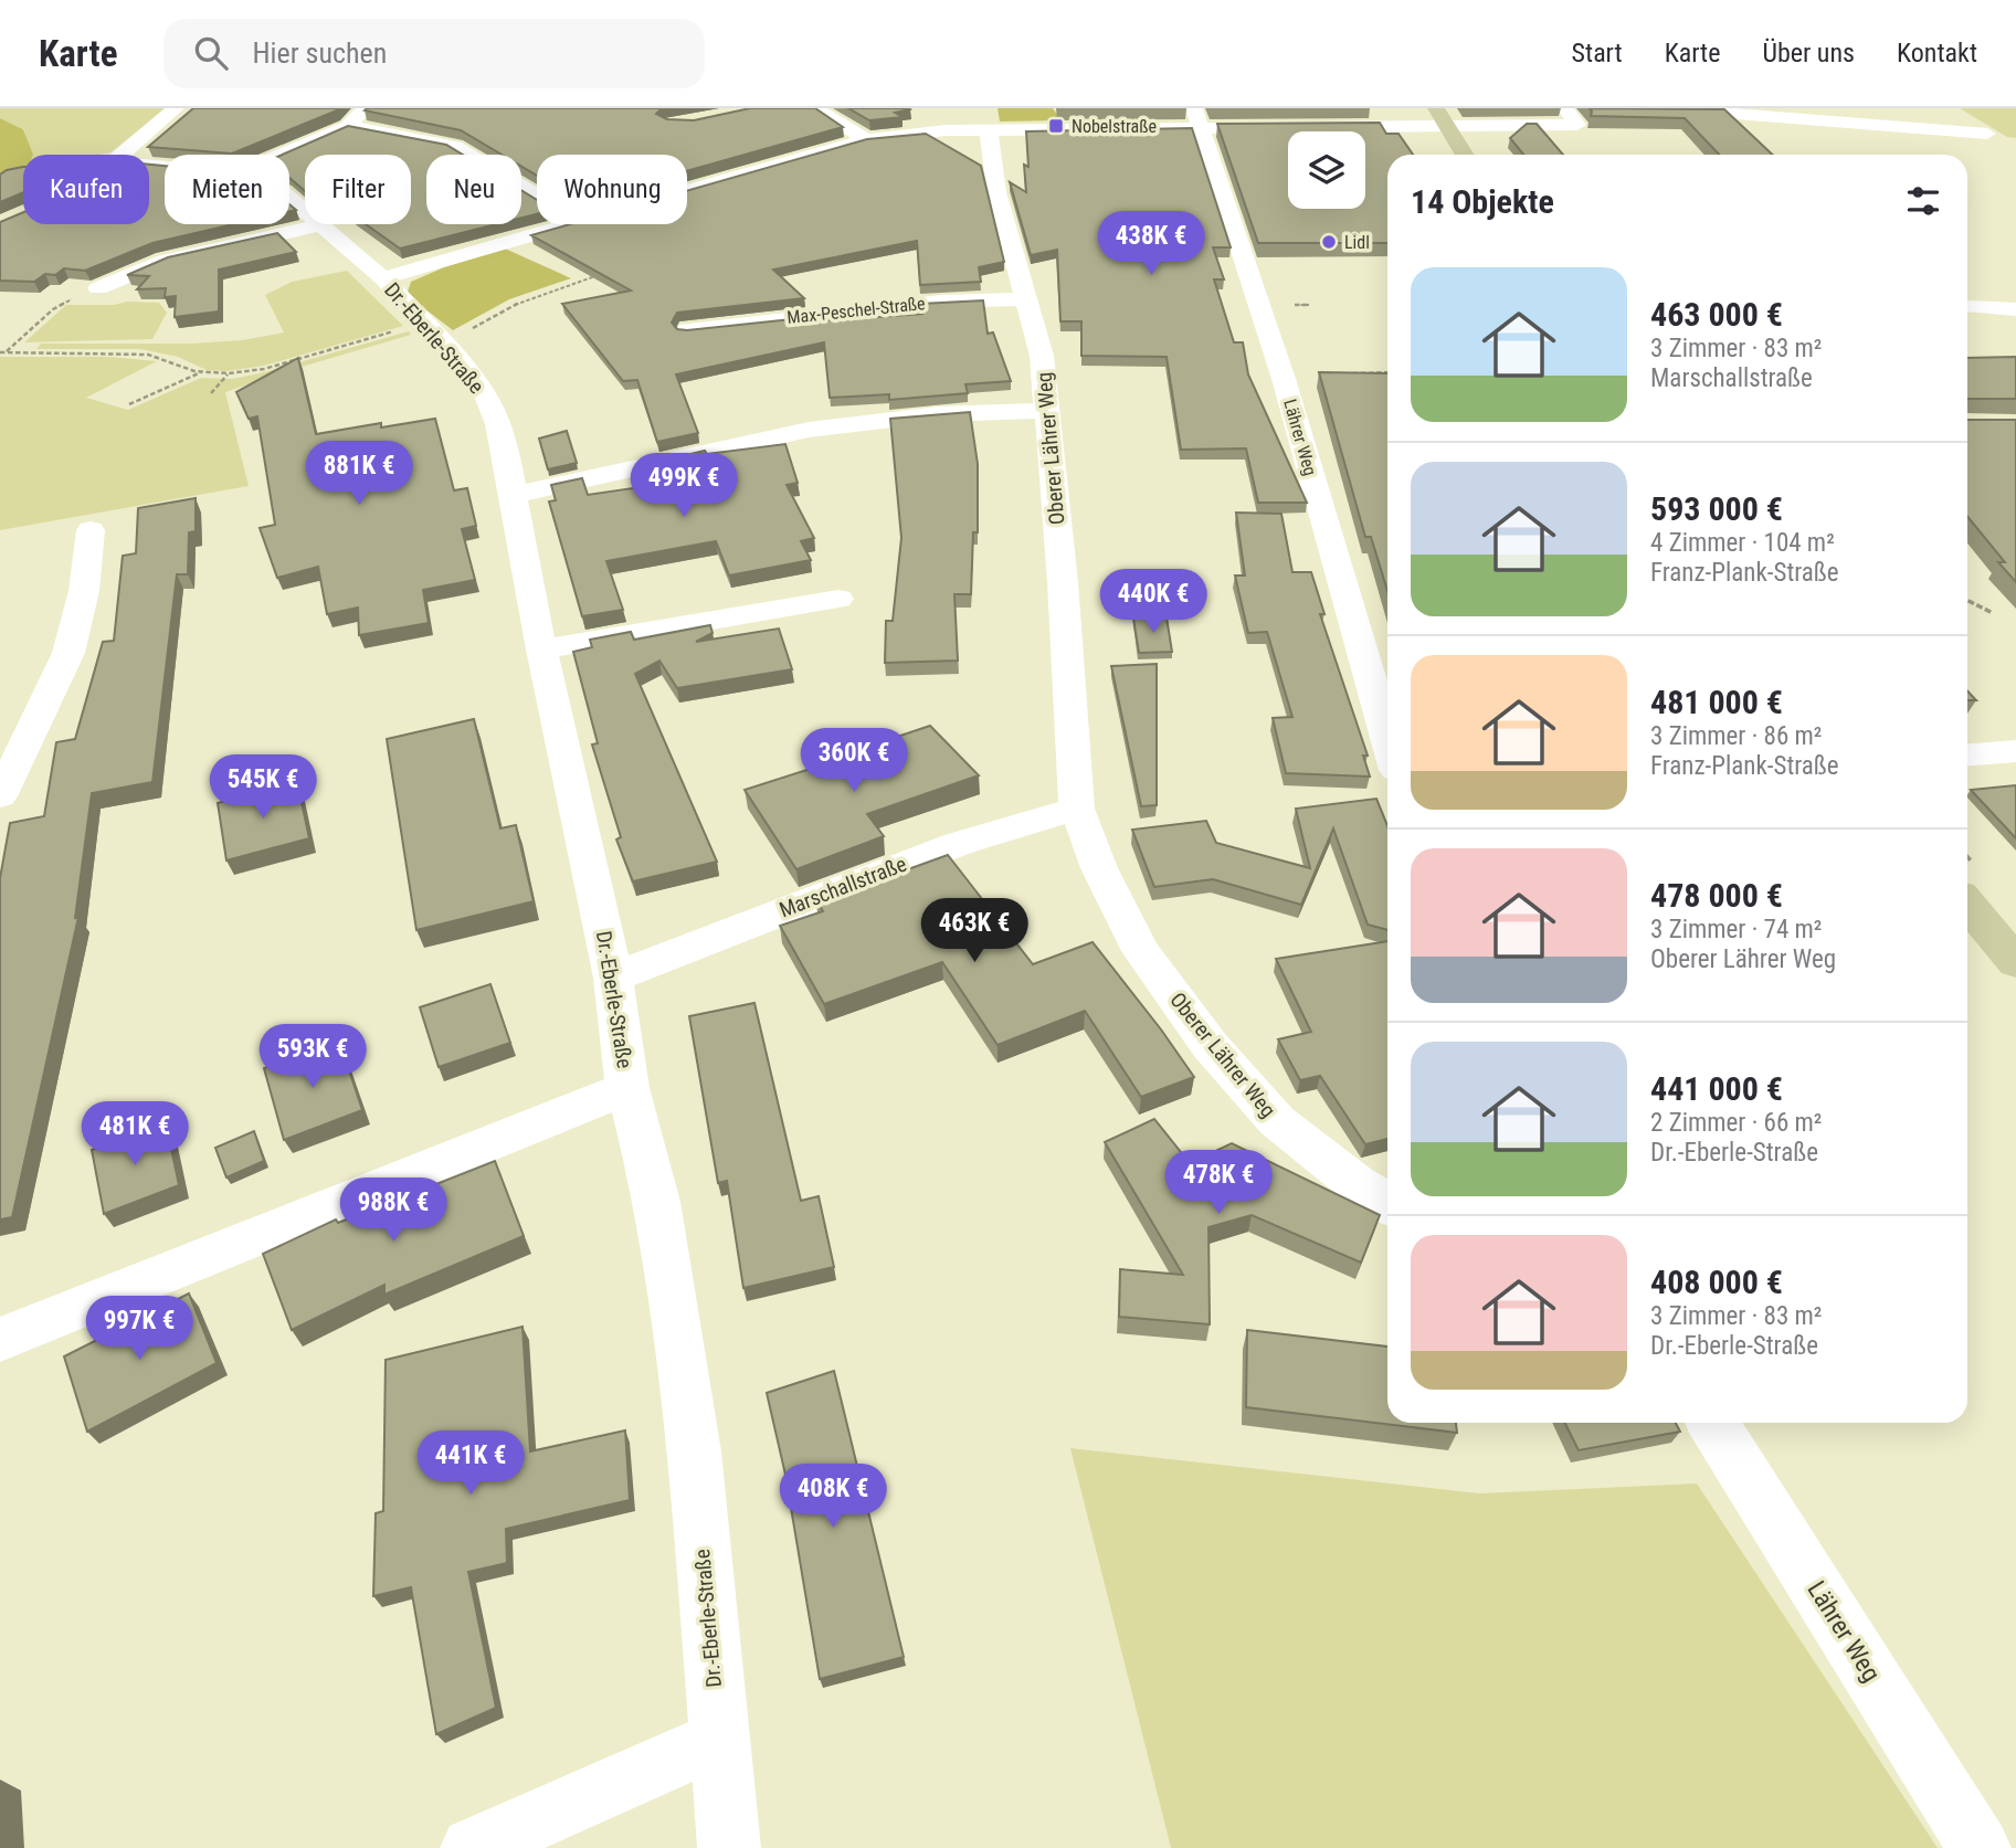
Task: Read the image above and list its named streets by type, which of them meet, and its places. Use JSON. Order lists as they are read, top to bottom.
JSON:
{
  "streets": {
    "street": [
      "Max-Peschel-Straße",
      "Dr.-Eberle-Straße",
      "Lährer Weg",
      "Oberer Lährer Weg",
      "Marschallstraße"
    ]
  },
  "crossings": [
    ["Max-Peschel-Straße", "Oberer Lährer Weg"],
    ["Dr.-Eberle-Straße", "Marschallstraße"],
    ["Oberer Lährer Weg", "Marschallstraße"]
  ],
  "places": {
    "transit": ["Nobelstraße"],
    "other": ["Lidl"]
  },
  "page": {
    "header": "Karte",
    "search": "Hier suchen",
    "nav": [
      "Start",
      "Karte",
      "Über uns",
      "Kontakt"
    ],
    "chip": [
      "Kaufen",
      "Mieten",
      "Filter",
      "Neu",
      "Wohnung"
    ],
    "heading": "14 Objekte",
    "price": [
      "438K €",
      "881K €",
      "499K €",
      "440K €",
      "360K €",
      "545K €",
      "463K €",
      "593K €",
      "481K €",
      "478K €",
      "988K €",
      "997K €",
      "441K €",
      "408K €"
    ],
    "list": [
      {
        "name": "463 000 €",
        "note": "3 Zimmer · 83 m² · Marschallstraße"
      },
      {
        "name": "593 000 €",
        "note": "4 Zimmer · 104 m² · Franz-Plank-Straße"
      },
      {
        "name": "481 000 €",
        "note": "3 Zimmer · 86 m² · Franz-Plank-Straße"
      },
      {
        "name": "478 000 €",
        "note": "3 Zimmer · 74 m² · Oberer Lährer Weg"
      },
      {
        "name": "441 000 €",
        "note": "2 Zimmer · 66 m² · Dr.-Eberle-Straße"
      },
      {
        "name": "408 000 €",
        "note": "3 Zimmer · 83 m² · Dr.-Eberle-Straße"
      }
    ]
  }
}
